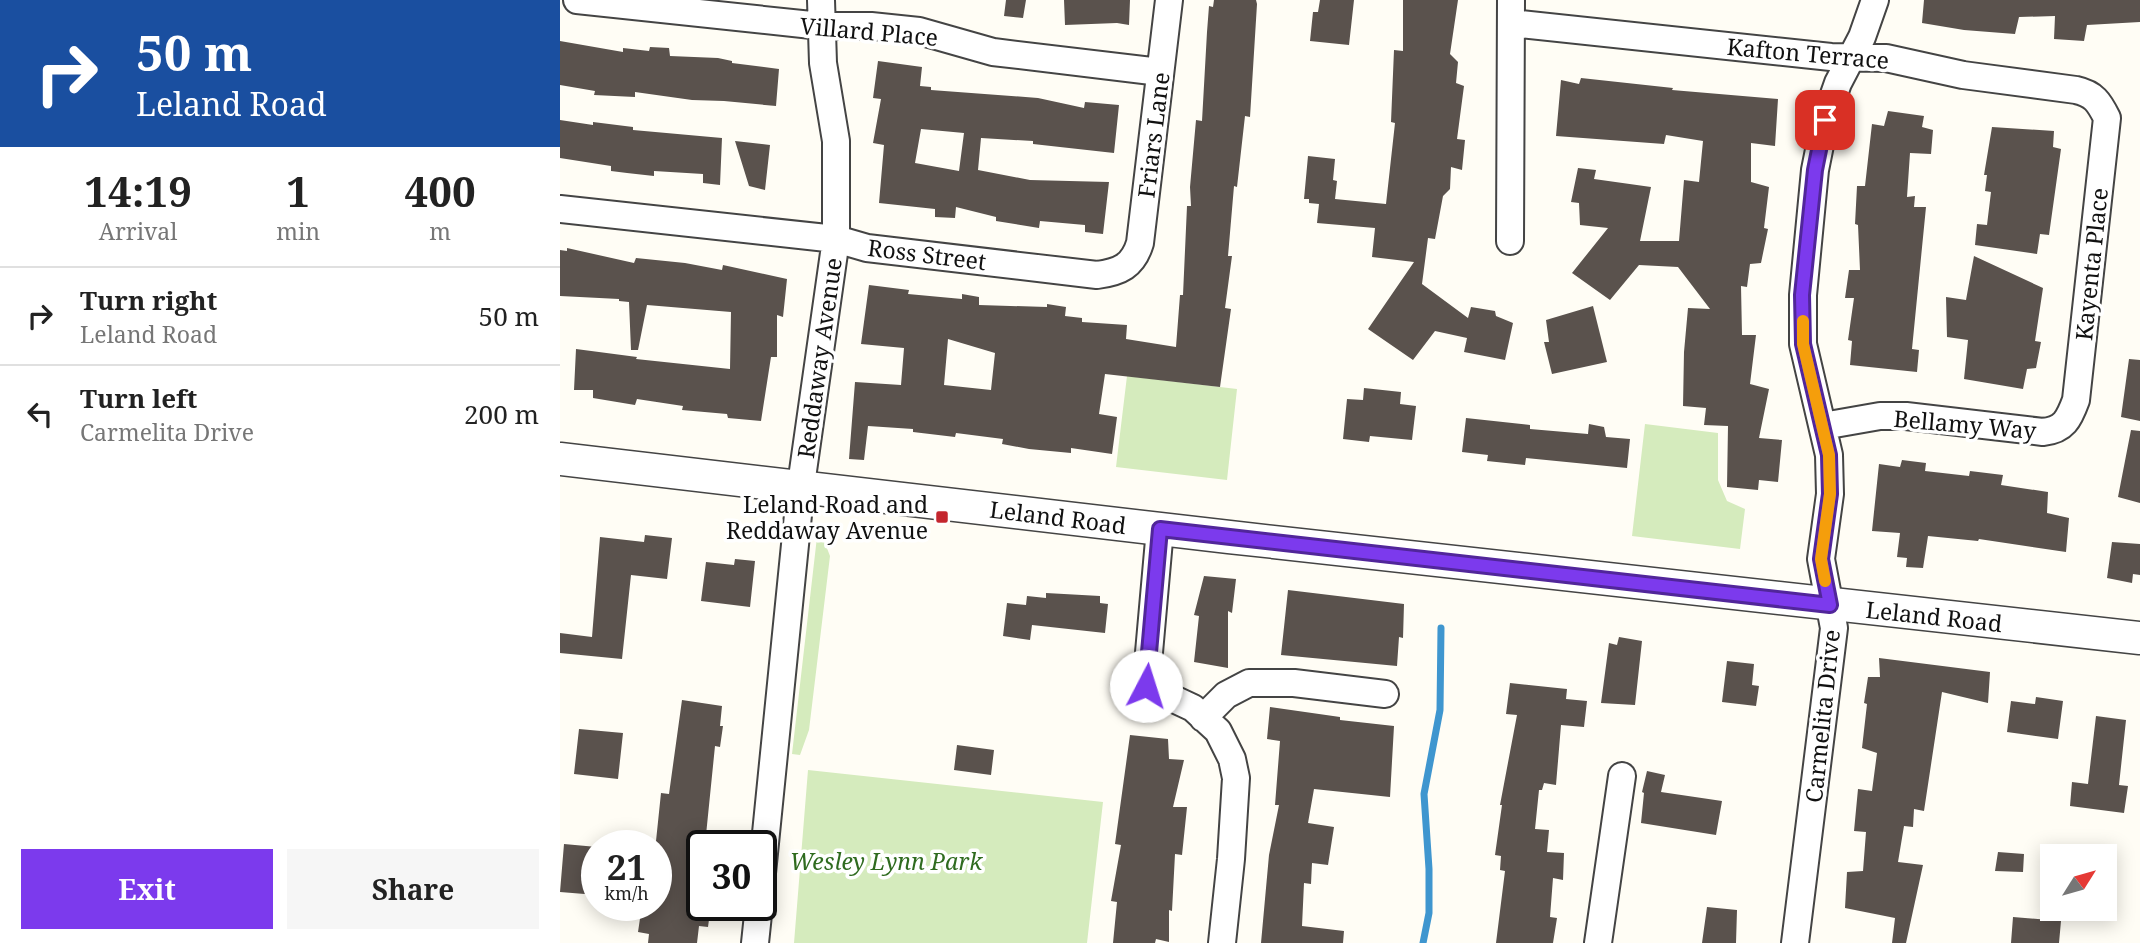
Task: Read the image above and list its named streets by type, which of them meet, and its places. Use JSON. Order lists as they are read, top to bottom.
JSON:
{
  "streets": {
    "street": [
      "Villard Place",
      "Kafton Terrace",
      "Friars Lane",
      "Ross Street",
      "Kayenta Place",
      "Reddaway Avenue",
      "Bellamy Way",
      "Leland Road",
      "Carmelita Drive"
    ]
  },
  "crossings": [
    ["Villard Place", "Friars Lane"],
    ["Villard Place", "Reddaway Avenue"],
    ["Kafton Terrace", "Kayenta Place"],
    ["Kafton Terrace", "Carmelita Drive"],
    ["Friars Lane", "Ross Street"],
    ["Ross Street", "Reddaway Avenue"],
    ["Kayenta Place", "Bellamy Way"],
    ["Reddaway Avenue", "Leland Road"],
    ["Bellamy Way", "Carmelita Drive"],
    ["Leland Road", "Carmelita Drive"]
  ],
  "parks": ["Wesley Lynn Park"],
  "places": {
    "transit": ["Leland Road and Reddaway Avenue"]
  },
  "north": "top right",
  "page": {
    "turn": ["50 m", "Leland Road"],
    "eta": [
      "14:19",
      "Arrival",
      "1",
      "min",
      "400",
      "m"
    ],
    "list": [
      {
        "name": "Turn right",
        "note": "Leland Road",
        "value": "50 m"
      },
      {
        "name": "Turn left",
        "note": "Carmelita Drive",
        "value": "200 m"
      }
    ],
    "speed": "21 km/h",
    "limit": "30",
    "buttons": ["Exit", "Share"]
  }
}
